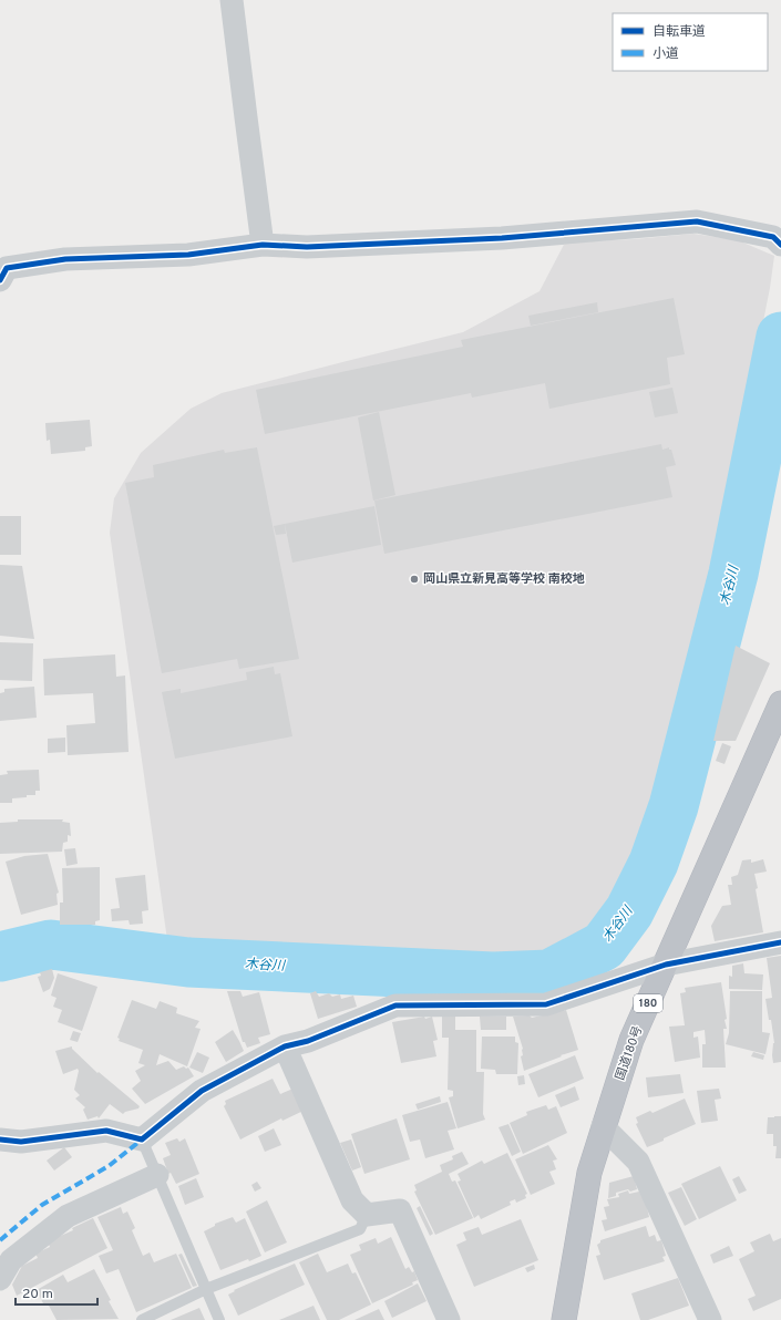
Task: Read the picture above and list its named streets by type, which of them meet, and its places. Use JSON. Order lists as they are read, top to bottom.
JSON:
{
  "streets": {
    "highway": ["180", "国道180号"]
  },
  "water": ["木谷川"],
  "places": ["岡山県立新見高等学校 南校地"],
  "legend": ["自転車道", "小道"],
  "scale_bar": "20 m"
}
